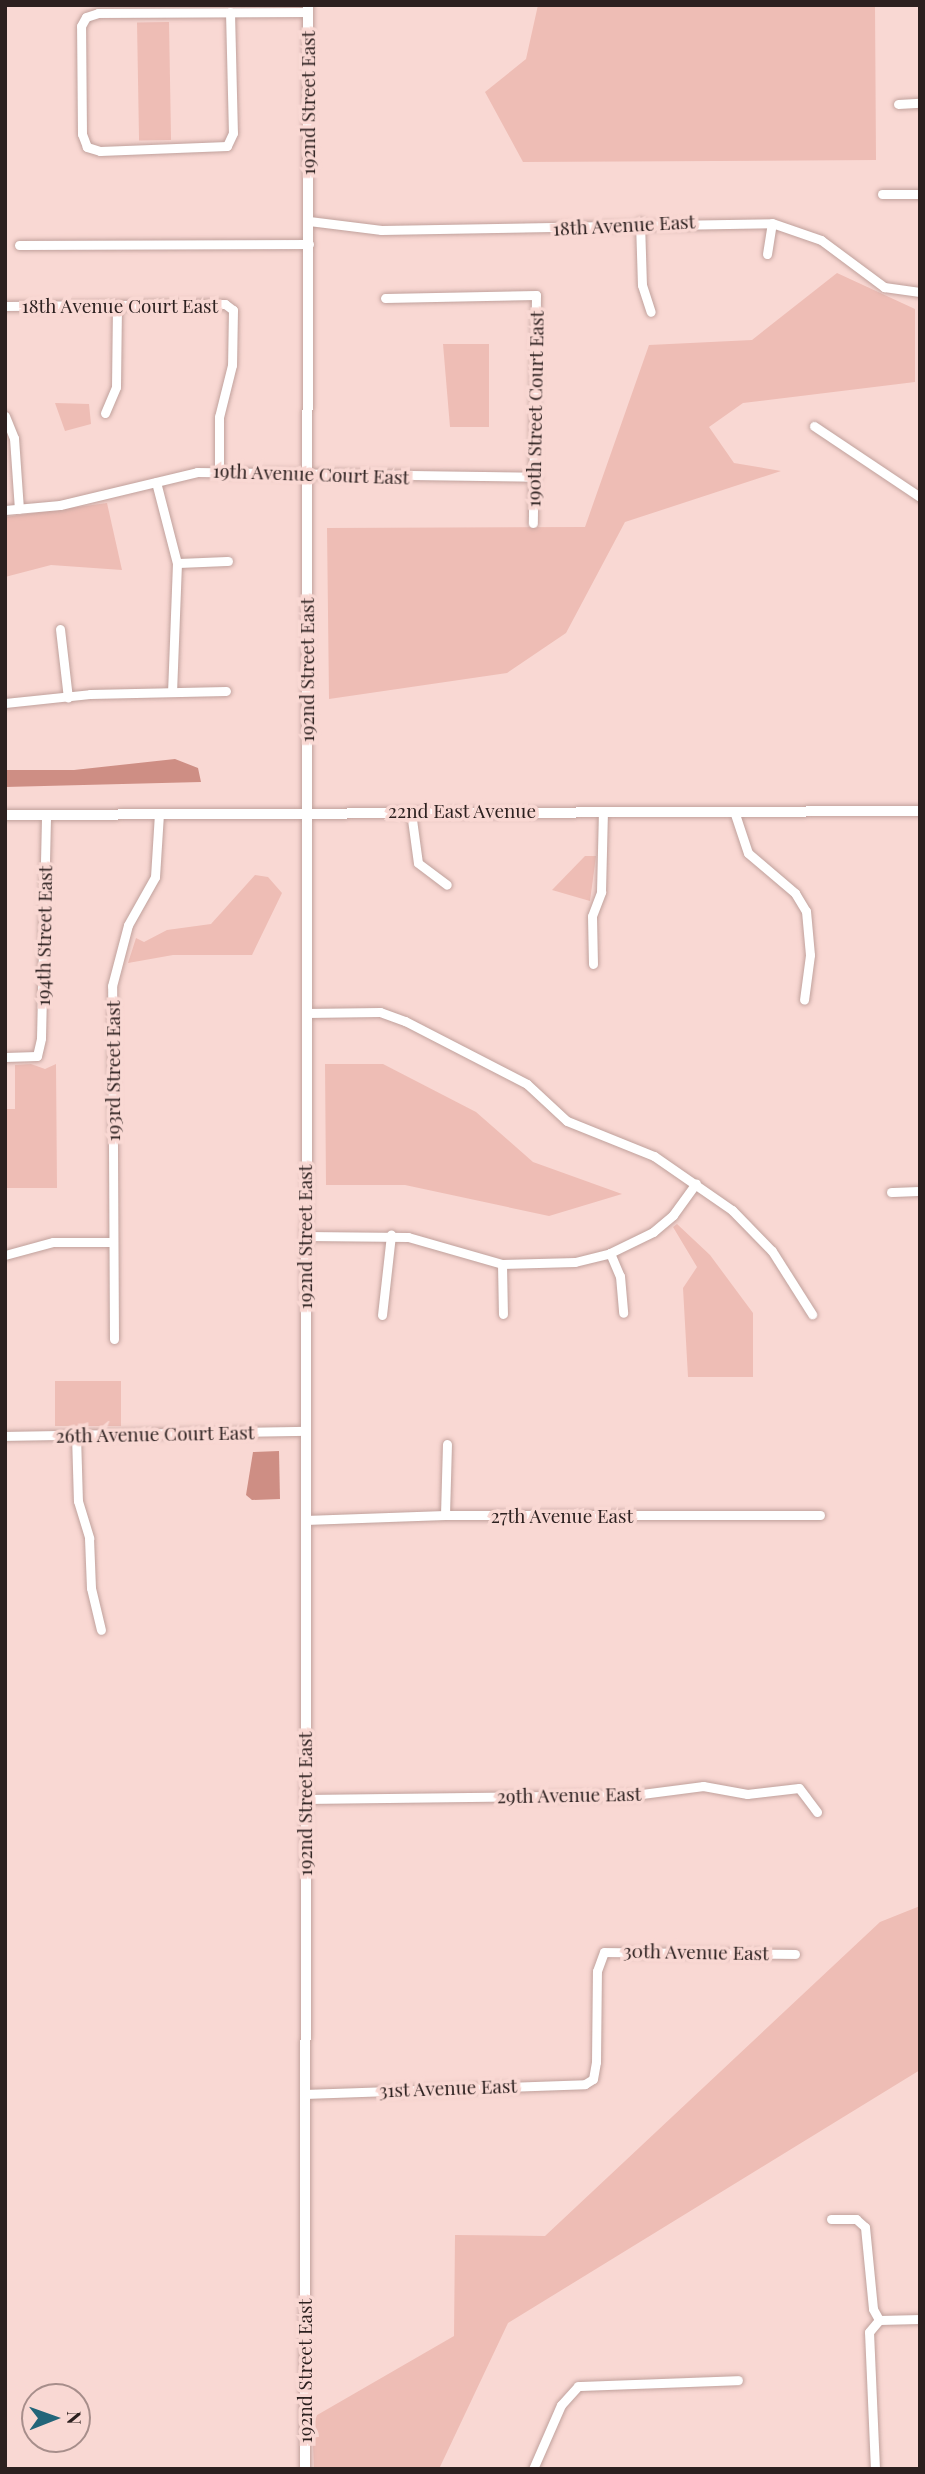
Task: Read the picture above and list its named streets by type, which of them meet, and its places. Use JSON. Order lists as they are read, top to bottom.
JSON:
{
  "streets": {
    "street": [
      "192nd Street East",
      "18th Avenue East",
      "18th Avenue Court East",
      "190th Street Court East",
      "19th Avenue Court East",
      "22nd East Avenue",
      "194th Street East",
      "193rd Street East",
      "26th Avenue Court East",
      "27th Avenue East",
      "29th Avenue East",
      "30th Avenue East",
      "31st Avenue East"
    ]
  },
  "crossings": [
    ["192nd Street East", "18th Avenue East"],
    ["192nd Street East", "19th Avenue Court East"],
    ["192nd Street East", "22nd East Avenue"],
    ["192nd Street East", "26th Avenue Court East"],
    ["192nd Street East", "27th Avenue East"],
    ["192nd Street East", "29th Avenue East"],
    ["192nd Street East", "31st Avenue East"],
    ["18th Avenue Court East", "19th Avenue Court East"],
    ["190th Street Court East", "19th Avenue Court East"],
    ["22nd East Avenue", "194th Street East"],
    ["22nd East Avenue", "193rd Street East"],
    ["30th Avenue East", "31st Avenue East"]
  ],
  "north": "right"
}
